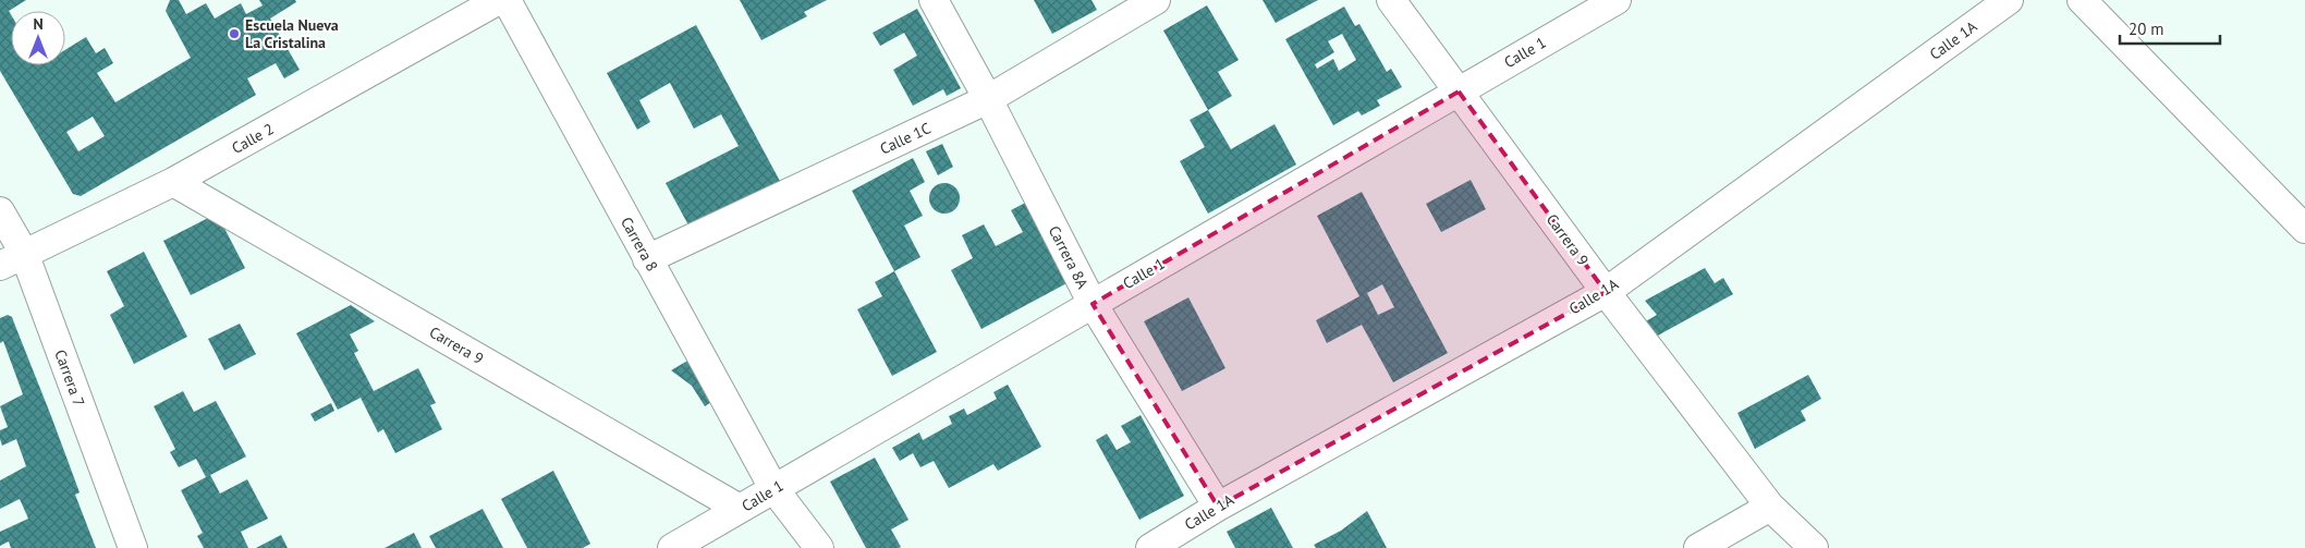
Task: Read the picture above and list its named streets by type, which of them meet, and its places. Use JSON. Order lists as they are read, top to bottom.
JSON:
{
  "streets": {
    "street": [
      "Calle 1A",
      "Calle 1",
      "Calle 2",
      "Calle 1C",
      "Carrera 9",
      "Carrera 8",
      "Carrera 8A",
      "Carrera 7"
    ]
  },
  "crossings": [
    ["Calle 1A", "Carrera 9"],
    ["Calle 1A", "Carrera 8A"],
    ["Calle 1", "Carrera 9"],
    ["Calle 1", "Carrera 8"],
    ["Calle 1", "Carrera 8A"],
    ["Calle 2", "Carrera 9"],
    ["Calle 2", "Carrera 7"],
    ["Calle 1C", "Carrera 8"],
    ["Calle 1C", "Carrera 8A"]
  ],
  "places": ["Escuela Nueva La Cristalina"],
  "scale_bar": "20 m",
  "north": "top"
}
